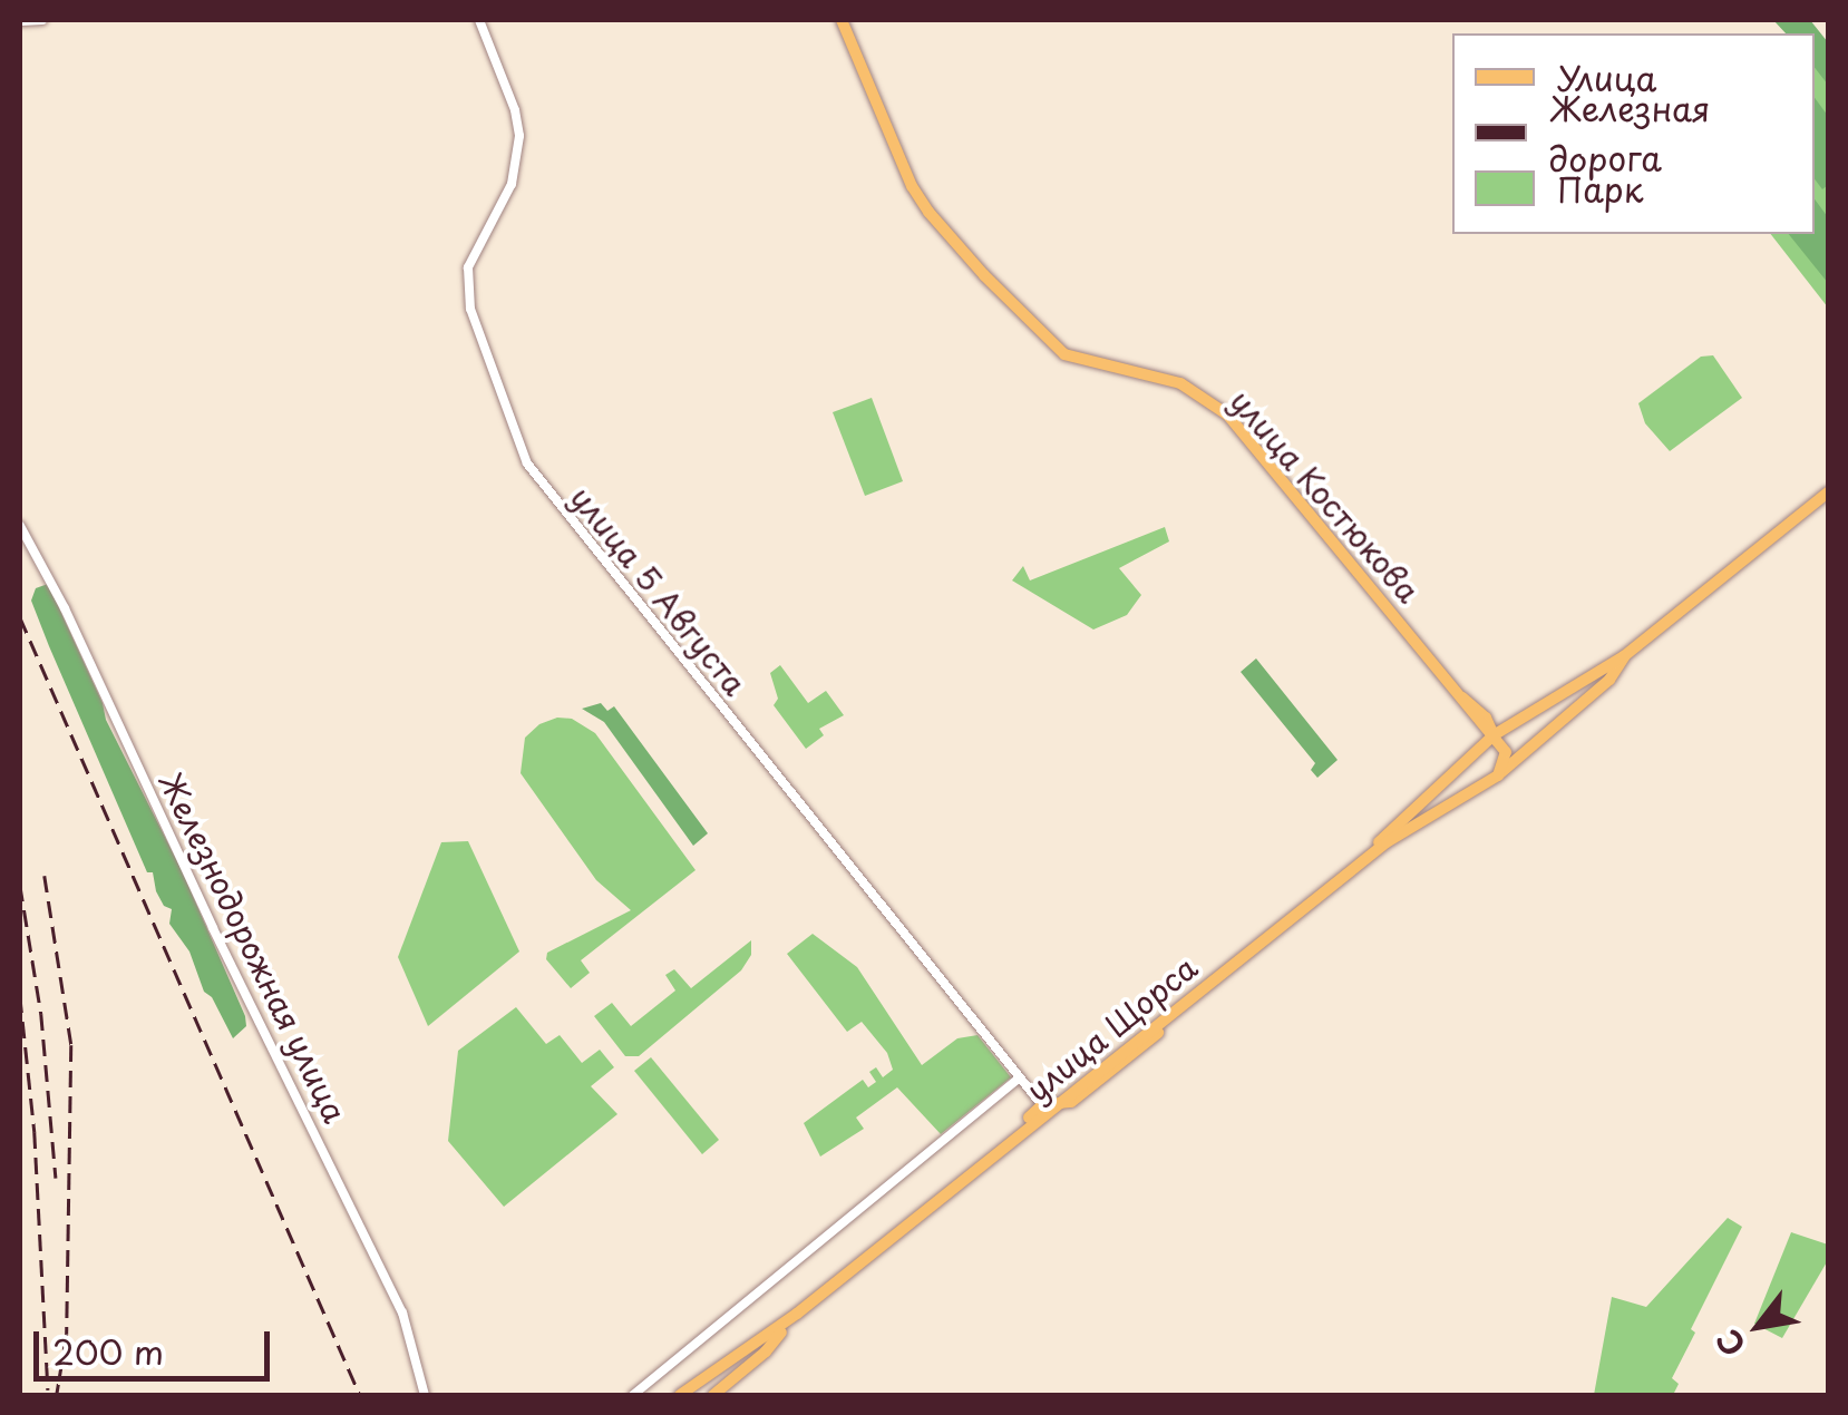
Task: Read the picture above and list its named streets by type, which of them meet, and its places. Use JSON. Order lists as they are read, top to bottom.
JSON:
{
  "streets": {
    "main road": ["улица Костюкова", "улица Щорса"],
    "street": ["улица 5 Августа", "Железнодорожная улица"]
  },
  "crossings": [
    ["улица Костюкова", "улица Щорса"],
    ["улица 5 Августа", "улица Щорса"]
  ],
  "legend": ["Улица", "Железная дорога", "Парк"],
  "scale_bar": "200 m",
  "north": "bottom left"
}
